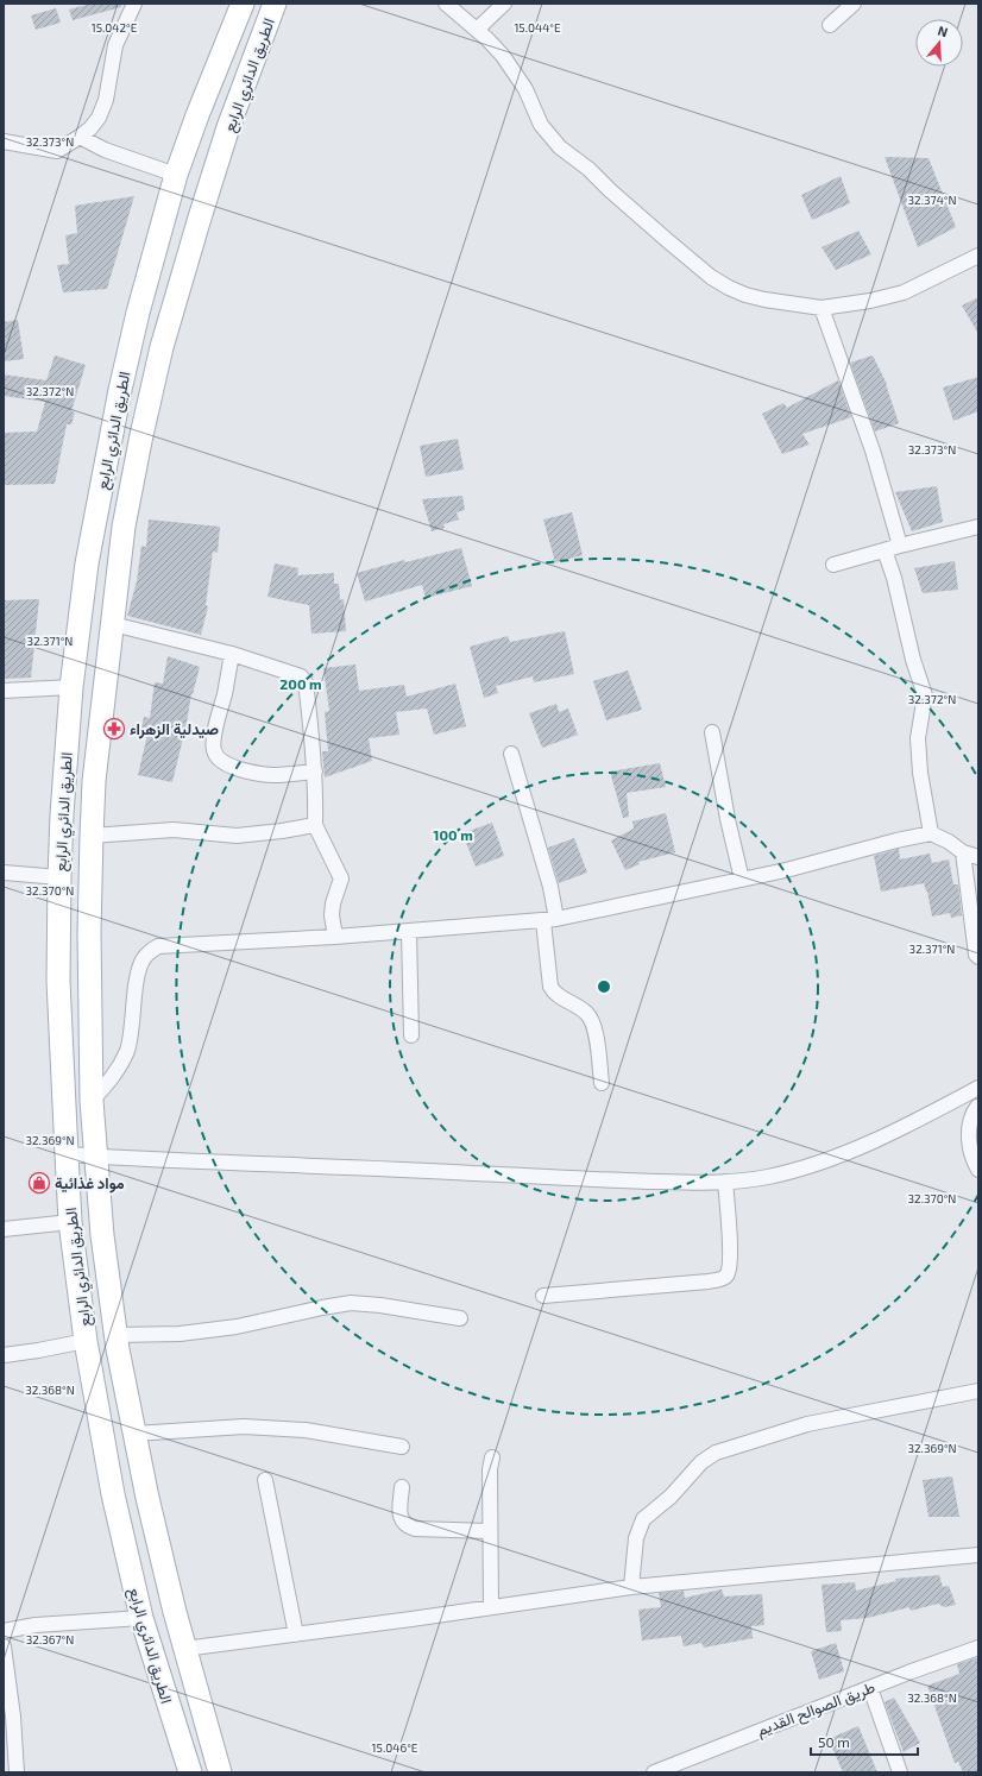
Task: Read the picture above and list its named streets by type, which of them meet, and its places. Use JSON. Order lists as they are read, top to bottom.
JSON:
{
  "streets": {
    "main road": ["الطريق الدائري الرابع"],
    "street": ["طريق الصوالح القديم"]
  },
  "places": {
    "pharmacy": ["صيدلية الزهراء"],
    "shop": ["مواد غذائية"]
  },
  "scale_bar": "50 m",
  "north": "top",
  "coordinates": [
    "15.042°E",
    "15.044°E",
    "32.373°N",
    "32.374°N",
    "32.372°N",
    "32.371°N",
    "32.370°N",
    "32.369°N",
    "32.368°N",
    "32.367°N",
    "15.046°E"
  ],
  "rings": ["200 m", "100 m"]
}
